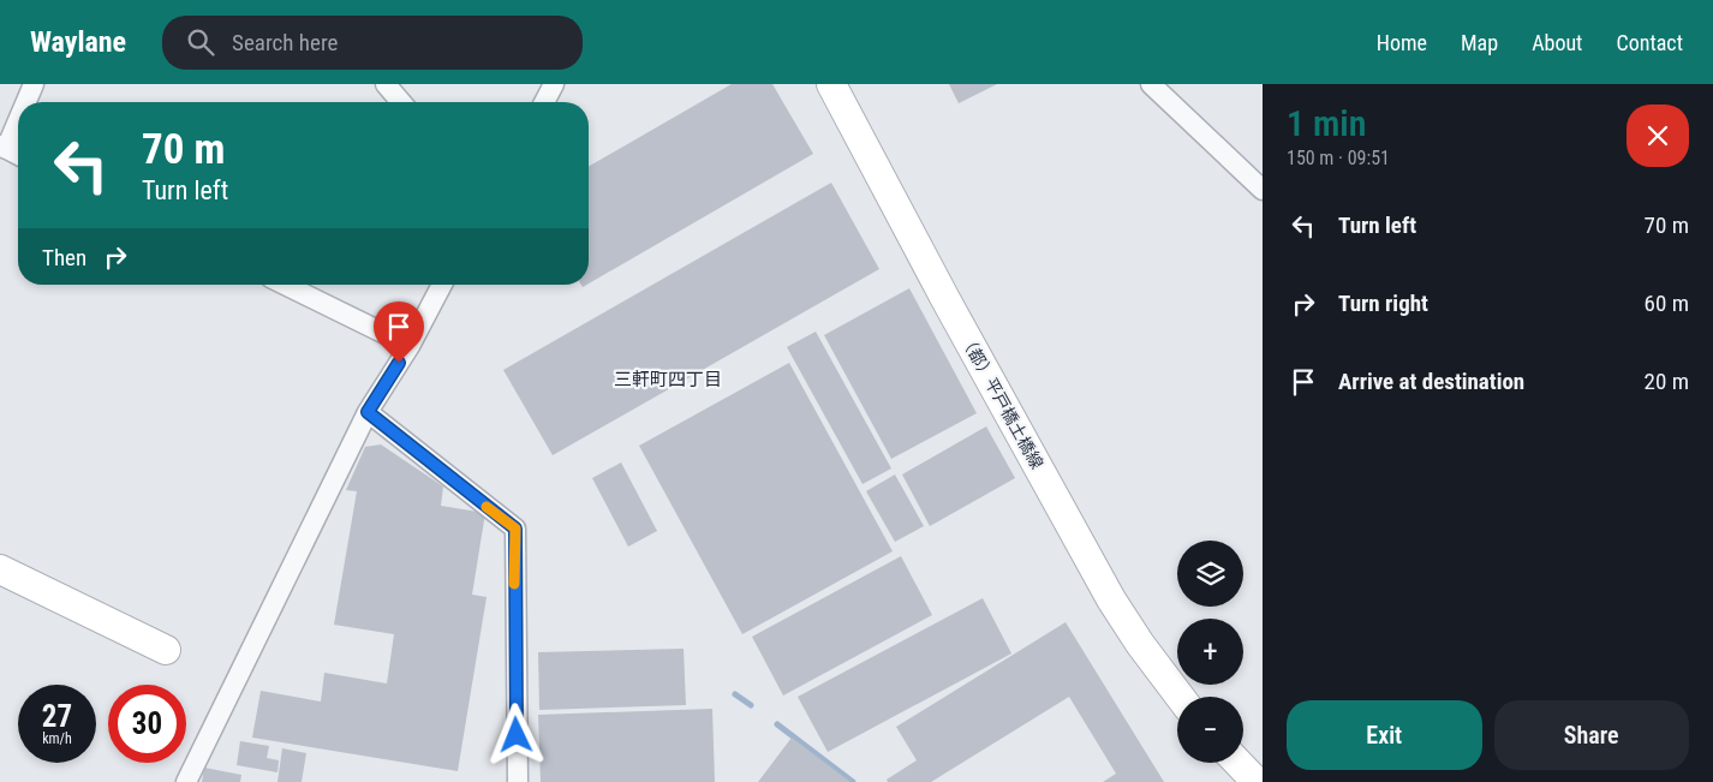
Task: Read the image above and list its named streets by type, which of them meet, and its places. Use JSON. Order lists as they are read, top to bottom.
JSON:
{
  "streets": {
    "street": ["（都）平戸橋土橋線"]
  },
  "districts": ["三軒町四丁目"],
  "page": {
    "header": "Waylane",
    "search": "Search here",
    "nav": [
      "Home",
      "Map",
      "About",
      "Contact"
    ],
    "heading": ["1 min", "150 m · 09:51"],
    "turn": ["70 m", "Turn left"],
    "list": [
      {
        "name": "Turn left",
        "value": "70 m"
      },
      {
        "name": "Turn right",
        "value": "60 m"
      },
      {
        "name": "Arrive at destination",
        "value": "20 m"
      }
    ],
    "then": "Then",
    "map_buttons": ["+", "−"],
    "speed": "27 km/h",
    "limit": "30",
    "buttons": ["Exit", "Share"]
  }
}
